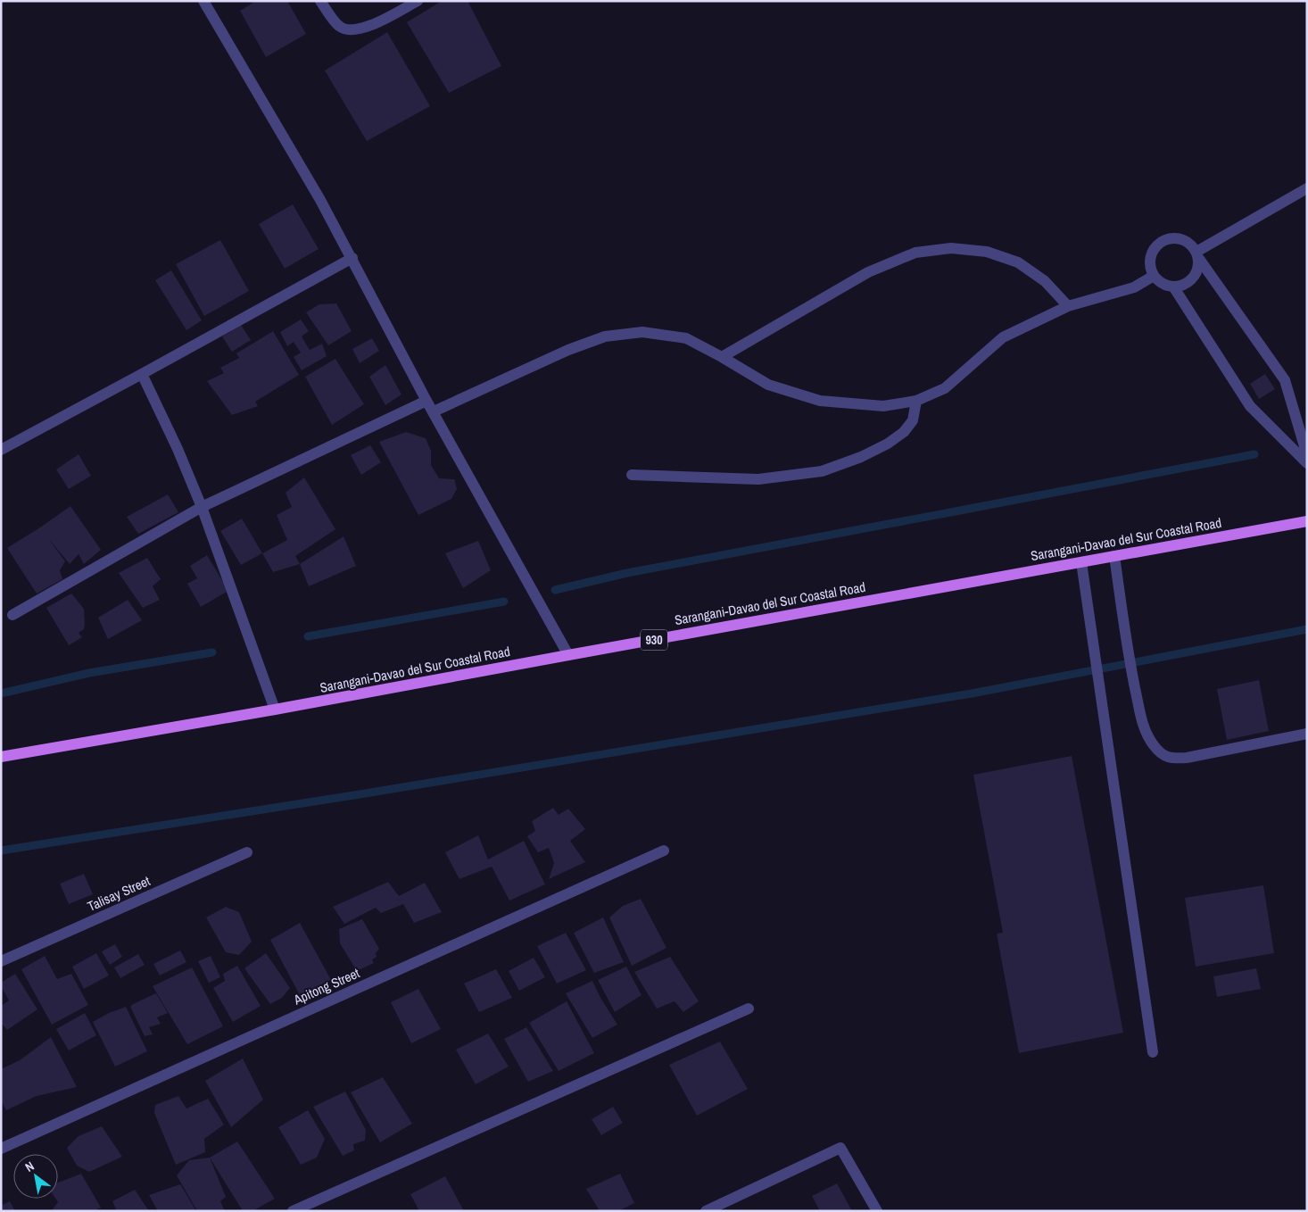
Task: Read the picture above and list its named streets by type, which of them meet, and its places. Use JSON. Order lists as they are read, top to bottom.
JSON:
{
  "streets": {
    "main road": ["Sarangani-Davao del Sur Coastal Road", "930"],
    "street": ["Talisay Street", "Apitong Street"]
  },
  "north": "top left"
}
